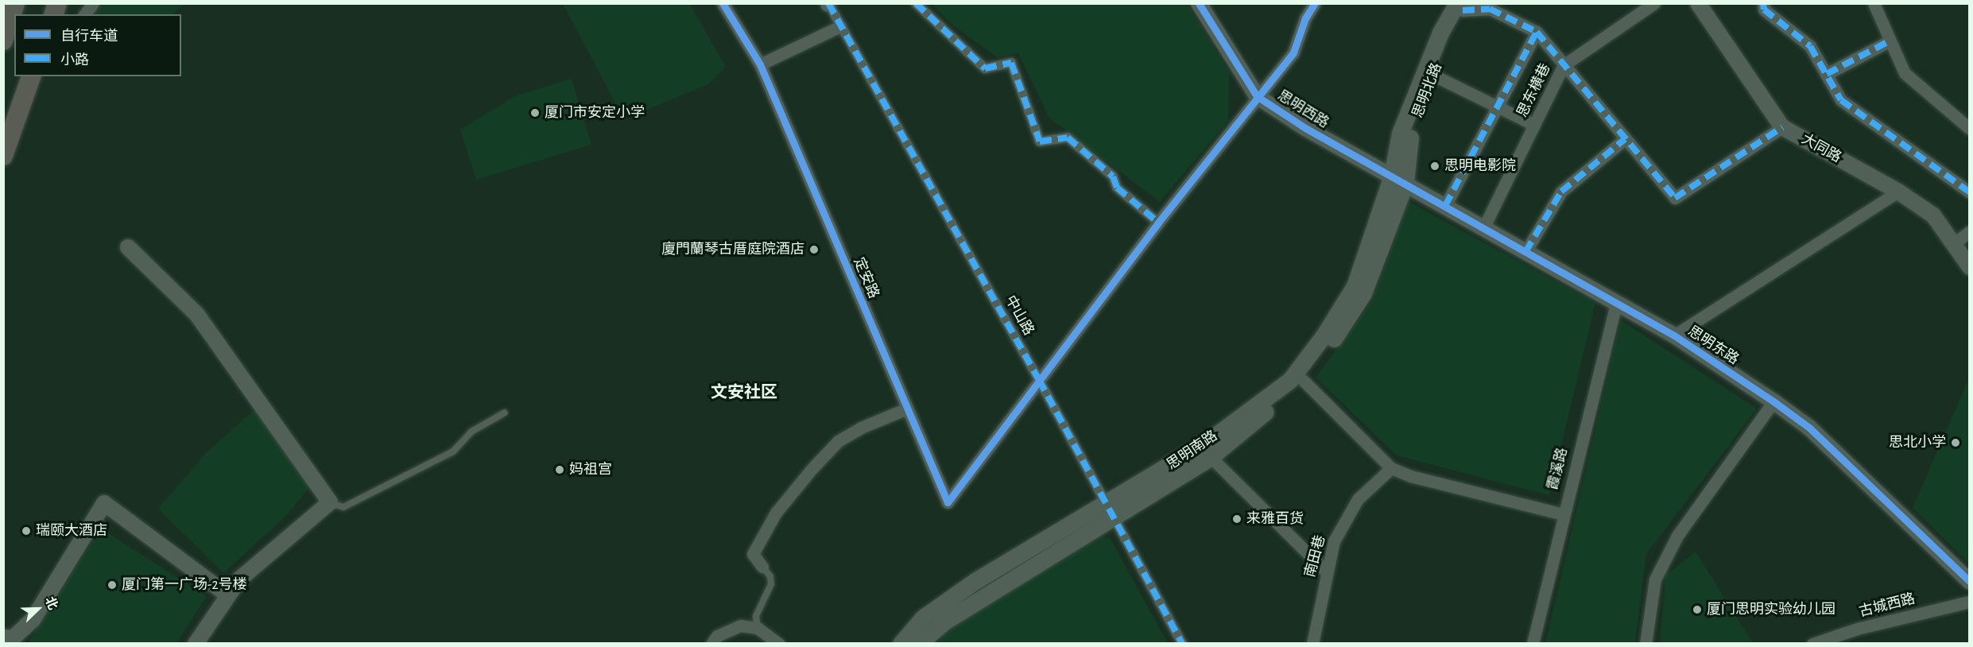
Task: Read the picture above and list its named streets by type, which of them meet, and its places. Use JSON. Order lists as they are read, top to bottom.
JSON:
{
  "streets": {
    "main road": ["思明北路", "思明南路"],
    "street": [
      "思东横巷",
      "思明西路",
      "大同路",
      "定安路",
      "中山路",
      "思明东路",
      "霞溪路",
      "南田巷",
      "古城西路"
    ]
  },
  "crossings": [
    ["思明北路", "思明西路"],
    ["思明北路", "思明东路"],
    ["思明北路", "思明南路"],
    ["思东横巷", "思明东路"],
    ["思明西路", "思明东路"],
    ["思明西路", "思明南路"],
    ["定安路", "中山路"],
    ["中山路", "思明南路"],
    ["思明东路", "思明南路"],
    ["思明东路", "霞溪路"]
  ],
  "districts": ["文安社区"],
  "places": [
    "厦门市安定小学",
    "思明电影院",
    "廈門蘭琴古厝庭院酒店",
    "思北小学",
    "妈祖宫",
    "来雅百货",
    "瑞颐大酒店",
    "厦门第一广场-2号楼",
    "厦门思明实验幼儿园"
  ],
  "legend": ["自行车道", "小路"],
  "north": "top right"
}
